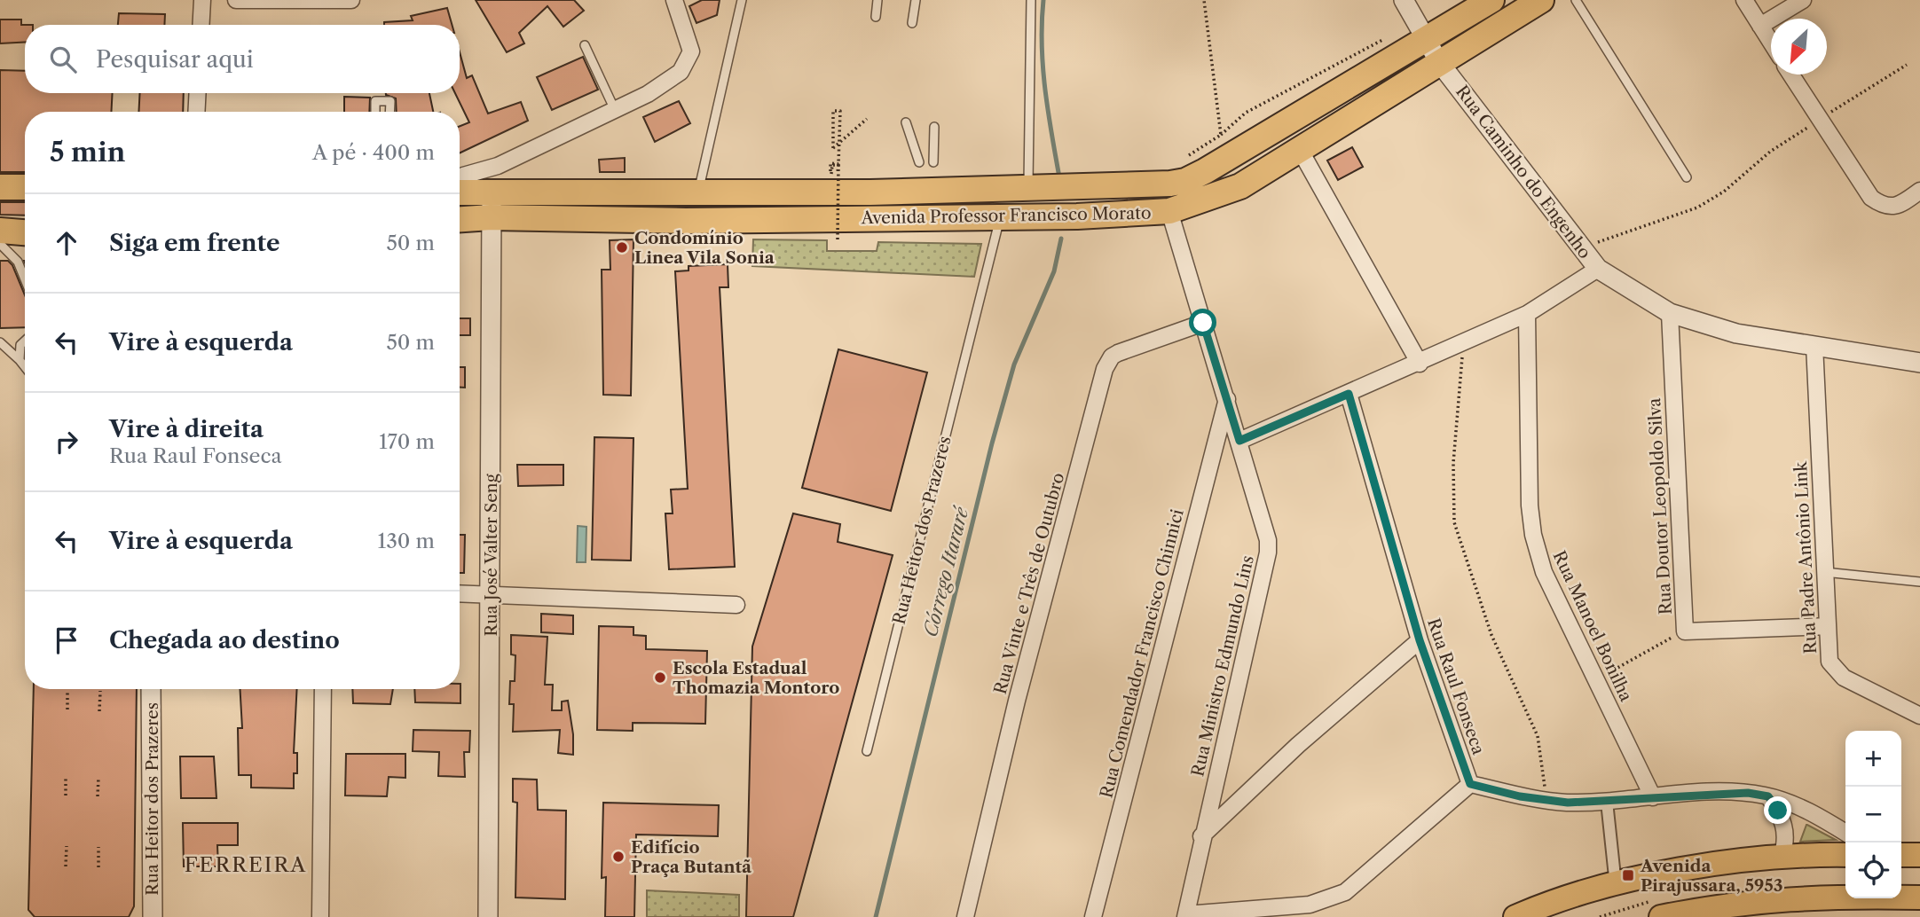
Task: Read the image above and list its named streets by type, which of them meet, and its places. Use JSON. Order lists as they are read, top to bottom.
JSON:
{
  "streets": {
    "highway": ["Avenida Professor Francisco Morato"],
    "street": [
      "Rua Caminho do Engenho",
      "Rua Doutor Leopoldo Silva",
      "Rua Heitor dos Prazeres",
      "Rua José Valter Seng",
      "Rua Padre Antônio Link",
      "Rua Vinte e Três de Outubro",
      "Rua Manoel Bonilha",
      "Rua Comendador Francisco Chinnici",
      "Rua Ministro Edmundo Lins",
      "Rua Raul Fonseca"
    ]
  },
  "crossings": [
    ["Rua Caminho do Engenho", "Avenida Professor Francisco Morato"],
    ["Rua Caminho do Engenho", "Rua Doutor Leopoldo Silva"],
    ["Rua Caminho do Engenho", "Rua Padre Antônio Link"],
    ["Avenida Professor Francisco Morato", "Rua Heitor dos Prazeres"],
    ["Avenida Professor Francisco Morato", "Rua José Valter Seng"],
    ["Avenida Professor Francisco Morato", "Rua Ministro Edmundo Lins"],
    ["Rua Doutor Leopoldo Silva", "Rua Padre Antônio Link"],
    ["Rua Vinte e Três de Outubro", "Rua Ministro Edmundo Lins"],
    ["Rua Comendador Francisco Chinnici", "Rua Ministro Edmundo Lins"]
  ],
  "districts": ["FERREIRA"],
  "water": ["Córrego Itararé"],
  "places": {
    "other": ["Condomínio Linea Vila Sonia", "Escola Estadual Thomazia Montoro", "Edifício Praça Butantã"],
    "transit": ["Avenida Pirajussara, 5953"]
  },
  "north": "bottom left",
  "page": {
    "search": "Pesquisar aqui",
    "heading": ["5 min", "A pé · 400 m"],
    "list": [
      ["Siga em frente", "50 m"],
      ["Vire à esquerda", "50 m"],
      ["Vire à direita", "Rua Raul Fonseca", "170 m"],
      ["Vire à esquerda", "130 m"],
      "Chegada ao destino"
    ],
    "map_buttons": ["+", "−"]
  }
}
